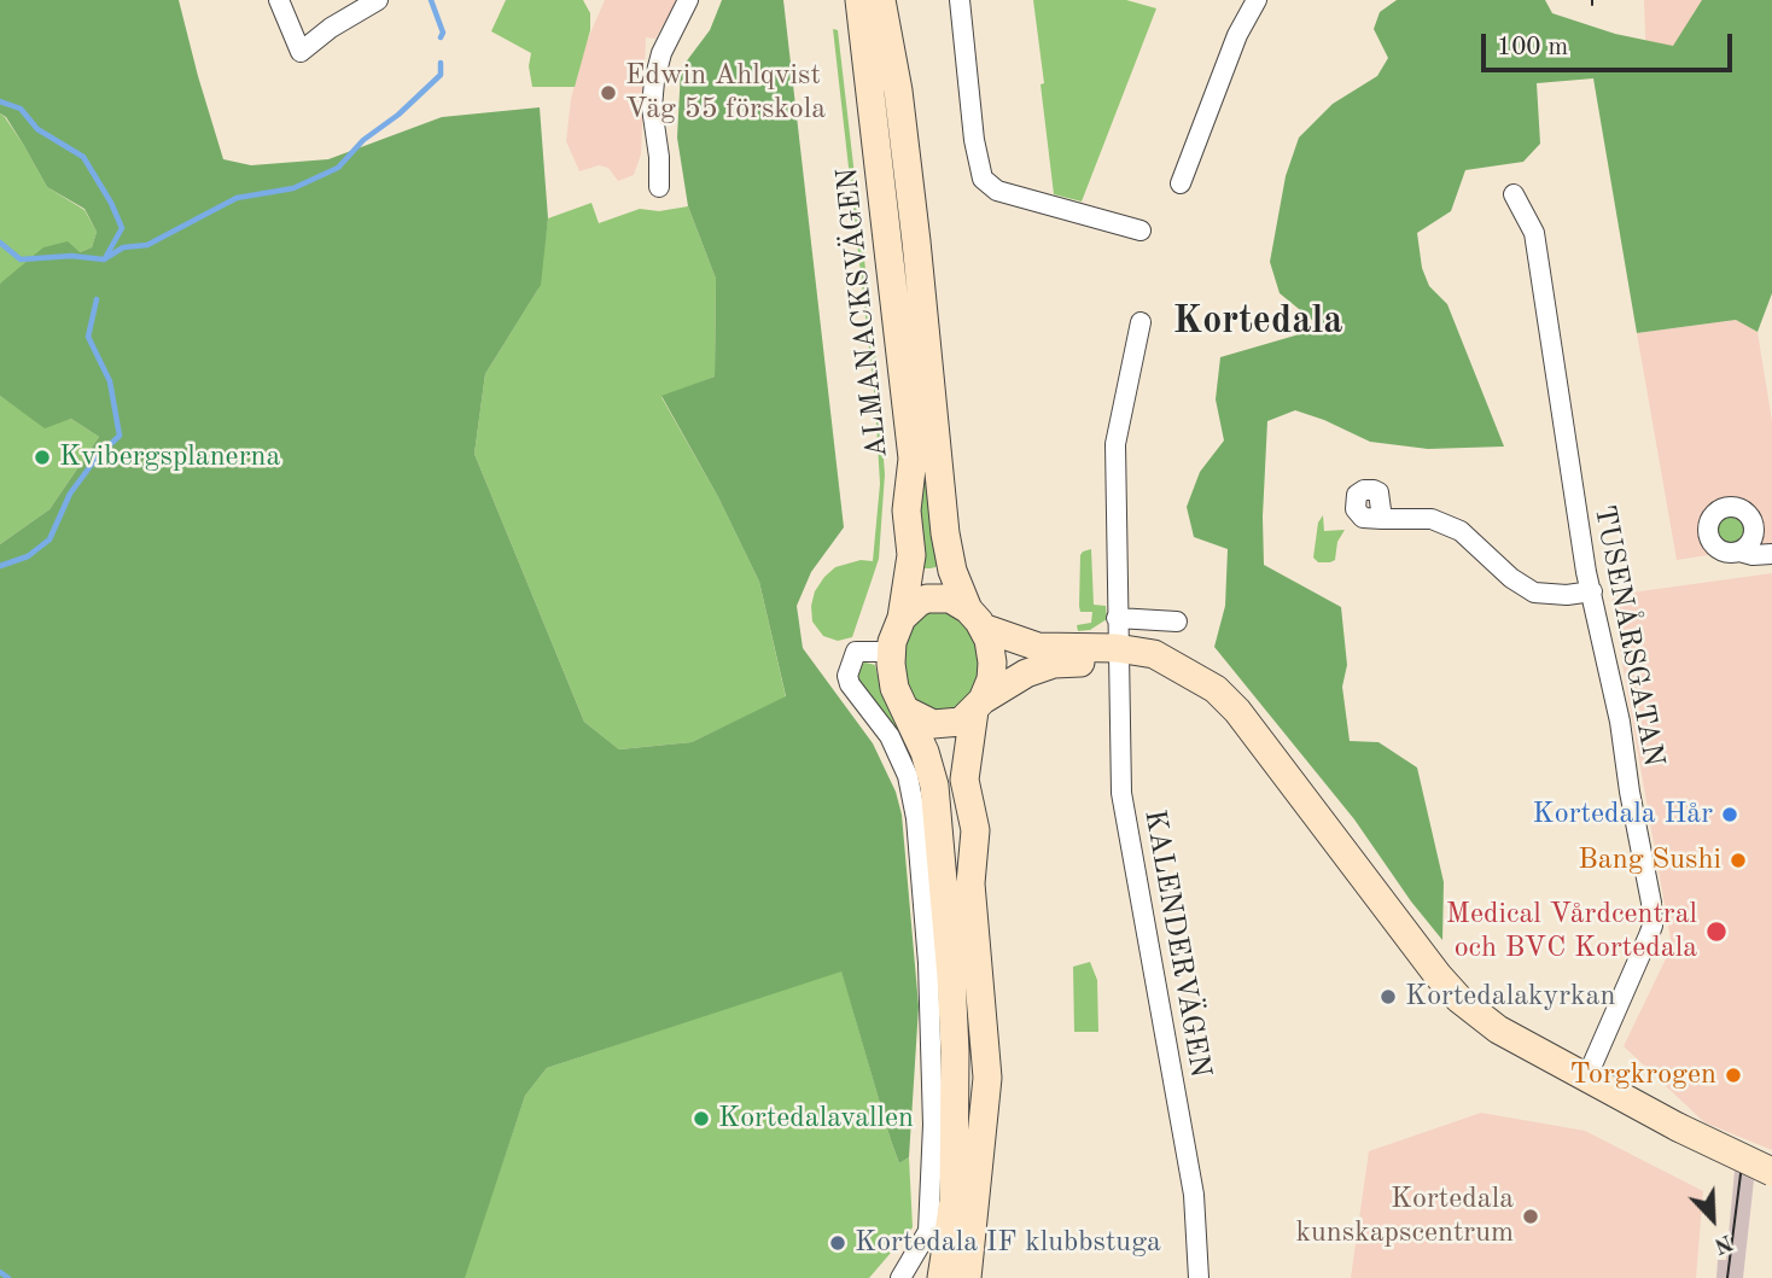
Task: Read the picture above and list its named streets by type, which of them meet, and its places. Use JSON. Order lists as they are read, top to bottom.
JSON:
{
  "streets": {
    "main road": ["ALMANACKSVÄGEN"],
    "street": ["TUSENÅRSGATAN", "KALENDERVÄGEN"]
  },
  "districts": ["Kortedala"],
  "places": [
    "Edwin Ahlqvist Väg 55 förskola",
    "Kvibergsplanerna",
    "Kortedala Hår",
    "Bang Sushi",
    "Medical Vårdcentral och BVC Kortedala",
    "Kortedalakyrkan",
    "Torgkrogen",
    "Kortedalavallen",
    "Kortedala kunskapscentrum",
    "Kortedala IF klubbstuga"
  ],
  "scale_bar": "100 m",
  "north": "bottom right"
}
